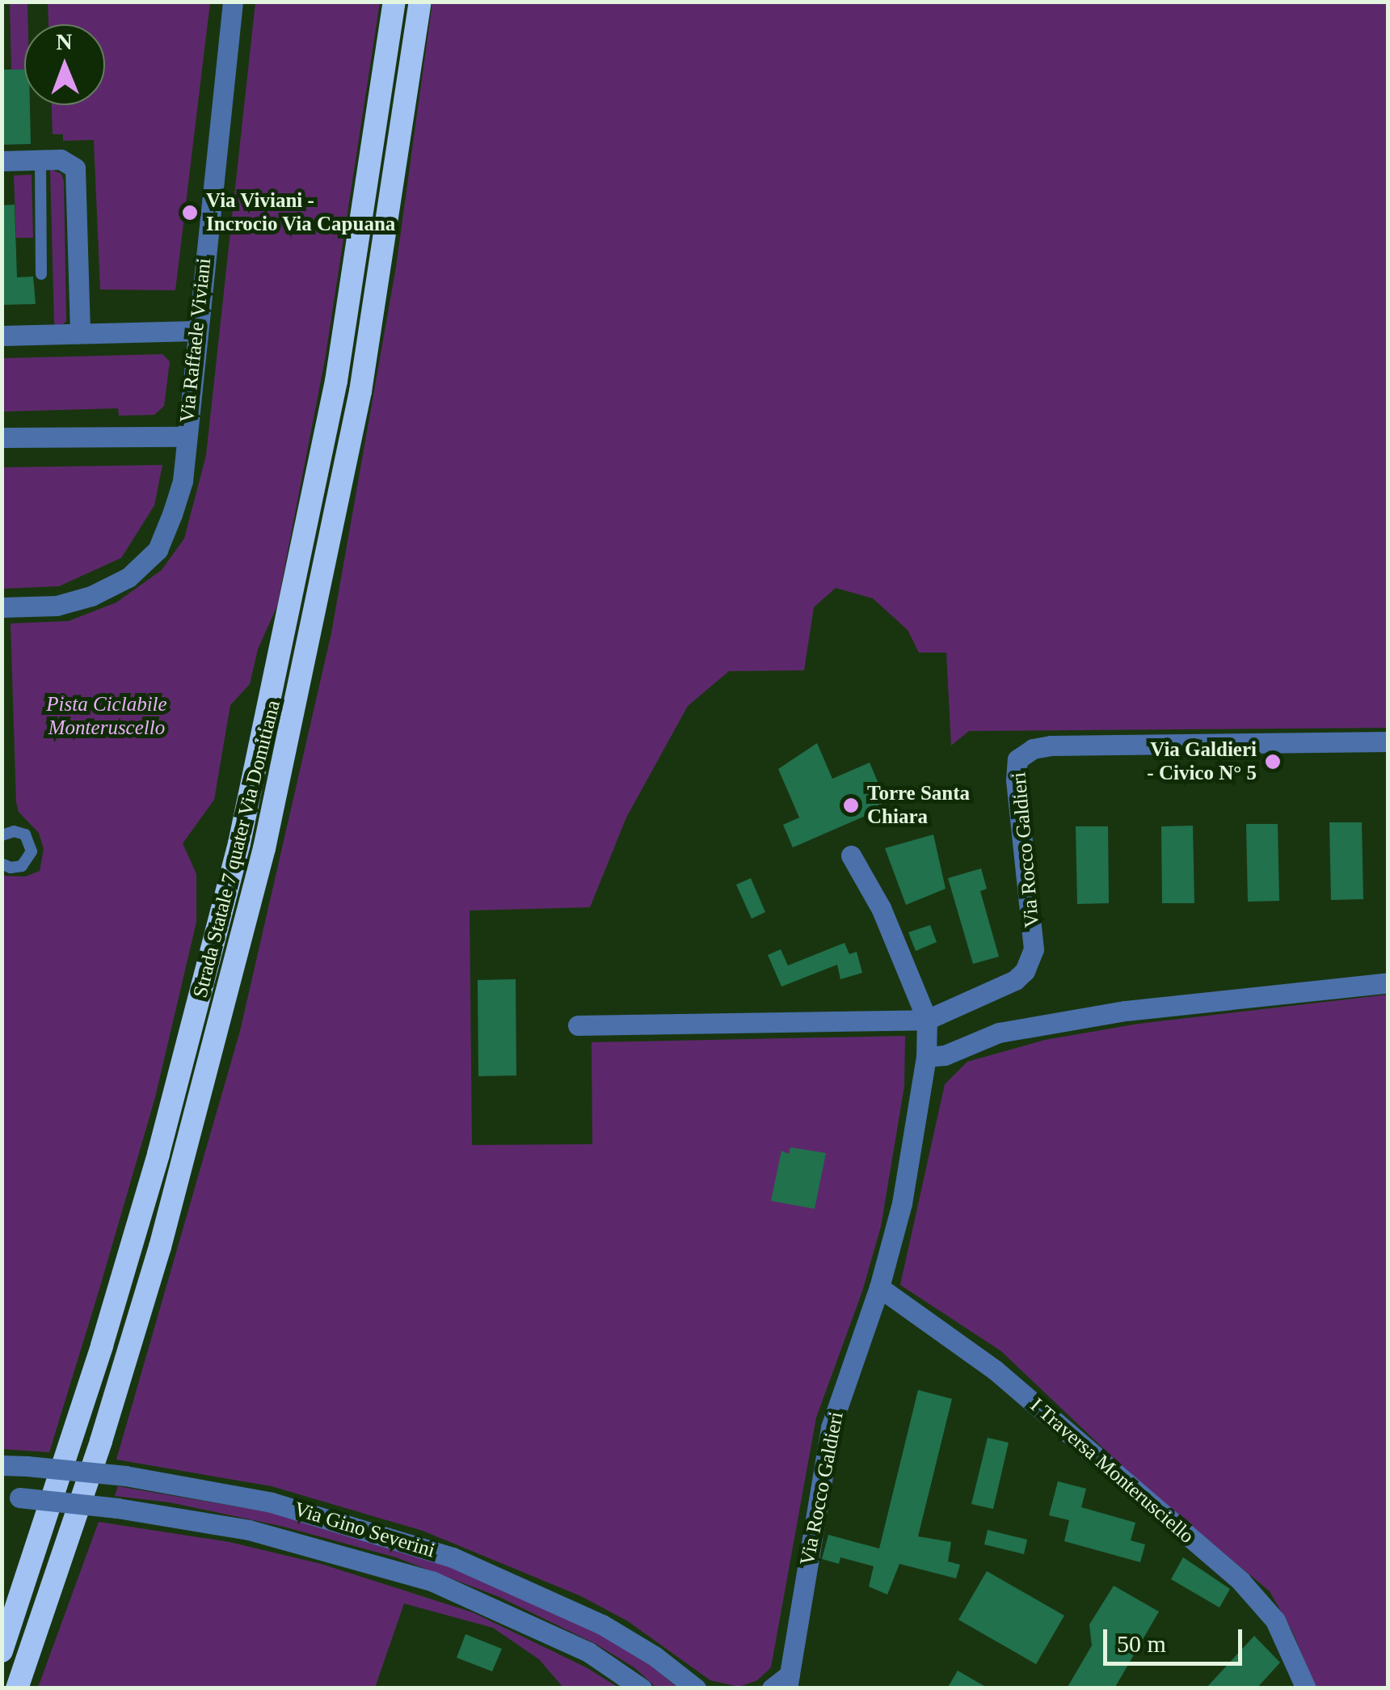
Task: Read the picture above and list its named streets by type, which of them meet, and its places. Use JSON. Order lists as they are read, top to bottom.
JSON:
{
  "streets": {
    "highway": ["Strada Statale 7 quater Via Domitiana"],
    "street": [
      "Via Raffaele Viviani",
      "Via Rocco Galdieri",
      "I Traversa Monterusciello",
      "Via Gino Severini"
    ]
  },
  "crossings": [
    ["Via Rocco Galdieri", "I Traversa Monterusciello"]
  ],
  "parks": ["Pista Ciclabile Monteruscello"],
  "places": ["Via Viviani - Incrocio Via Capuana", "Via Galdieri - Civico N° 5", "Torre Santa Chiara"],
  "scale_bar": "50 m",
  "north": "top"
}
